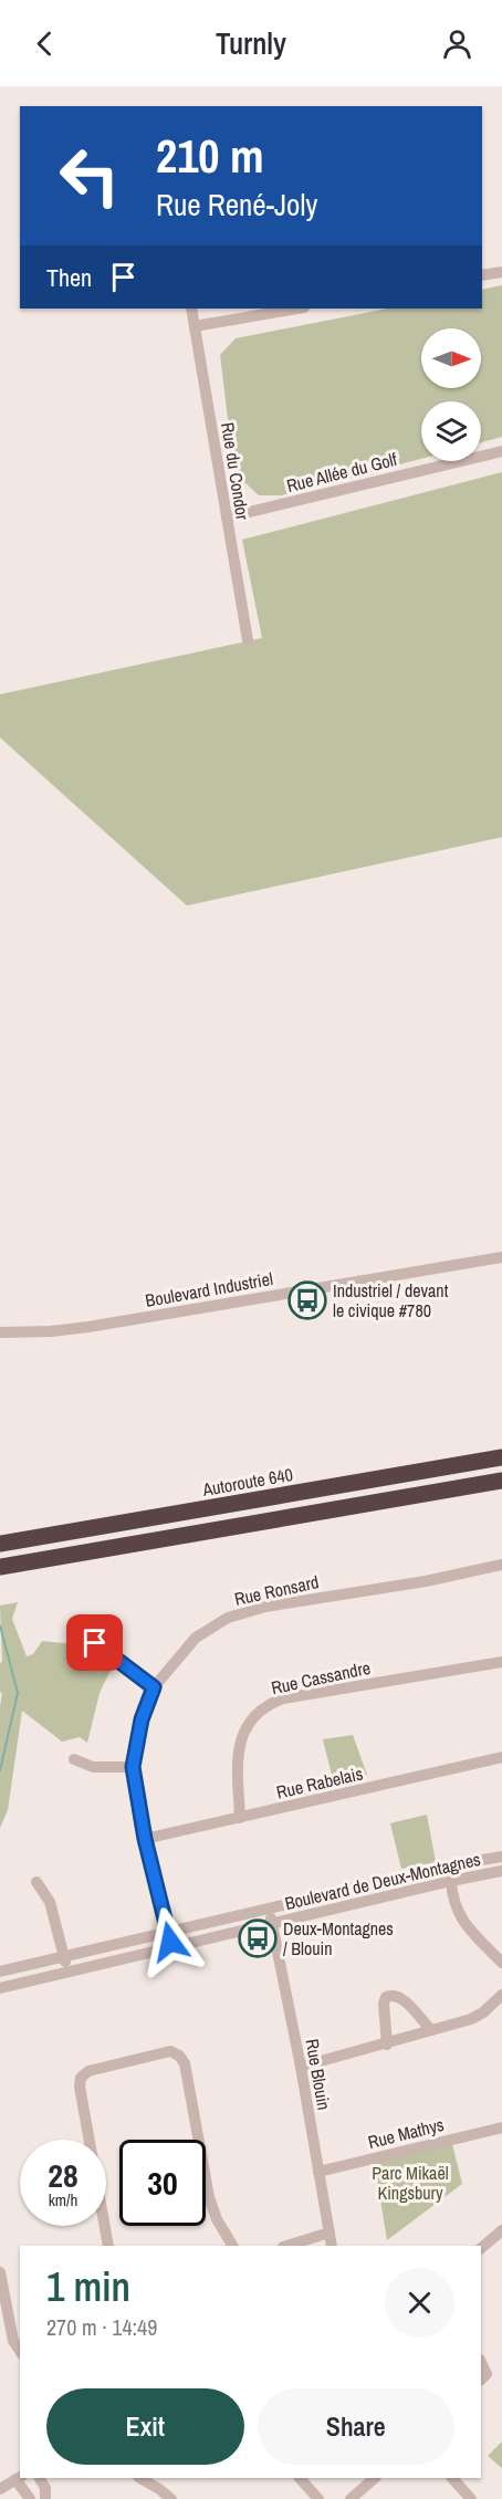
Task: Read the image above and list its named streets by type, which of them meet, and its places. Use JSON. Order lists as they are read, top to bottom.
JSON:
{
  "streets": {
    "highway": ["Autoroute 640"],
    "street": [
      "Rue du Condor",
      "Rue Allée du Golf",
      "Boulevard Industriel",
      "Rue Ronsard",
      "Rue Cassandre",
      "Rue Rabelais",
      "Boulevard de Deux-Montagnes",
      "Rue Blouin",
      "Rue Mathys"
    ]
  },
  "crossings": [
    ["Rue du Condor", "Rue Allée du Golf"],
    ["Rue Ronsard", "Rue Rabelais"],
    ["Rue Ronsard", "Boulevard de Deux-Montagnes"],
    ["Rue Cassandre", "Rue Rabelais"],
    ["Boulevard de Deux-Montagnes", "Rue Blouin"],
    ["Rue Blouin", "Rue Mathys"]
  ],
  "parks": ["Parc Mikaël Kingsbury"],
  "places": {
    "bus stop": ["Industriel / devant le civique #780", "Deux-Montagnes / Blouin"]
  },
  "north": "right",
  "page": {
    "header": "Turnly",
    "turn": ["210 m", "Rue René-Joly"],
    "then": "Then",
    "speed": "28 km/h",
    "limit": "30",
    "heading": ["1 min", "270 m · 14:49"],
    "buttons": ["Exit", "Share"]
  }
}
